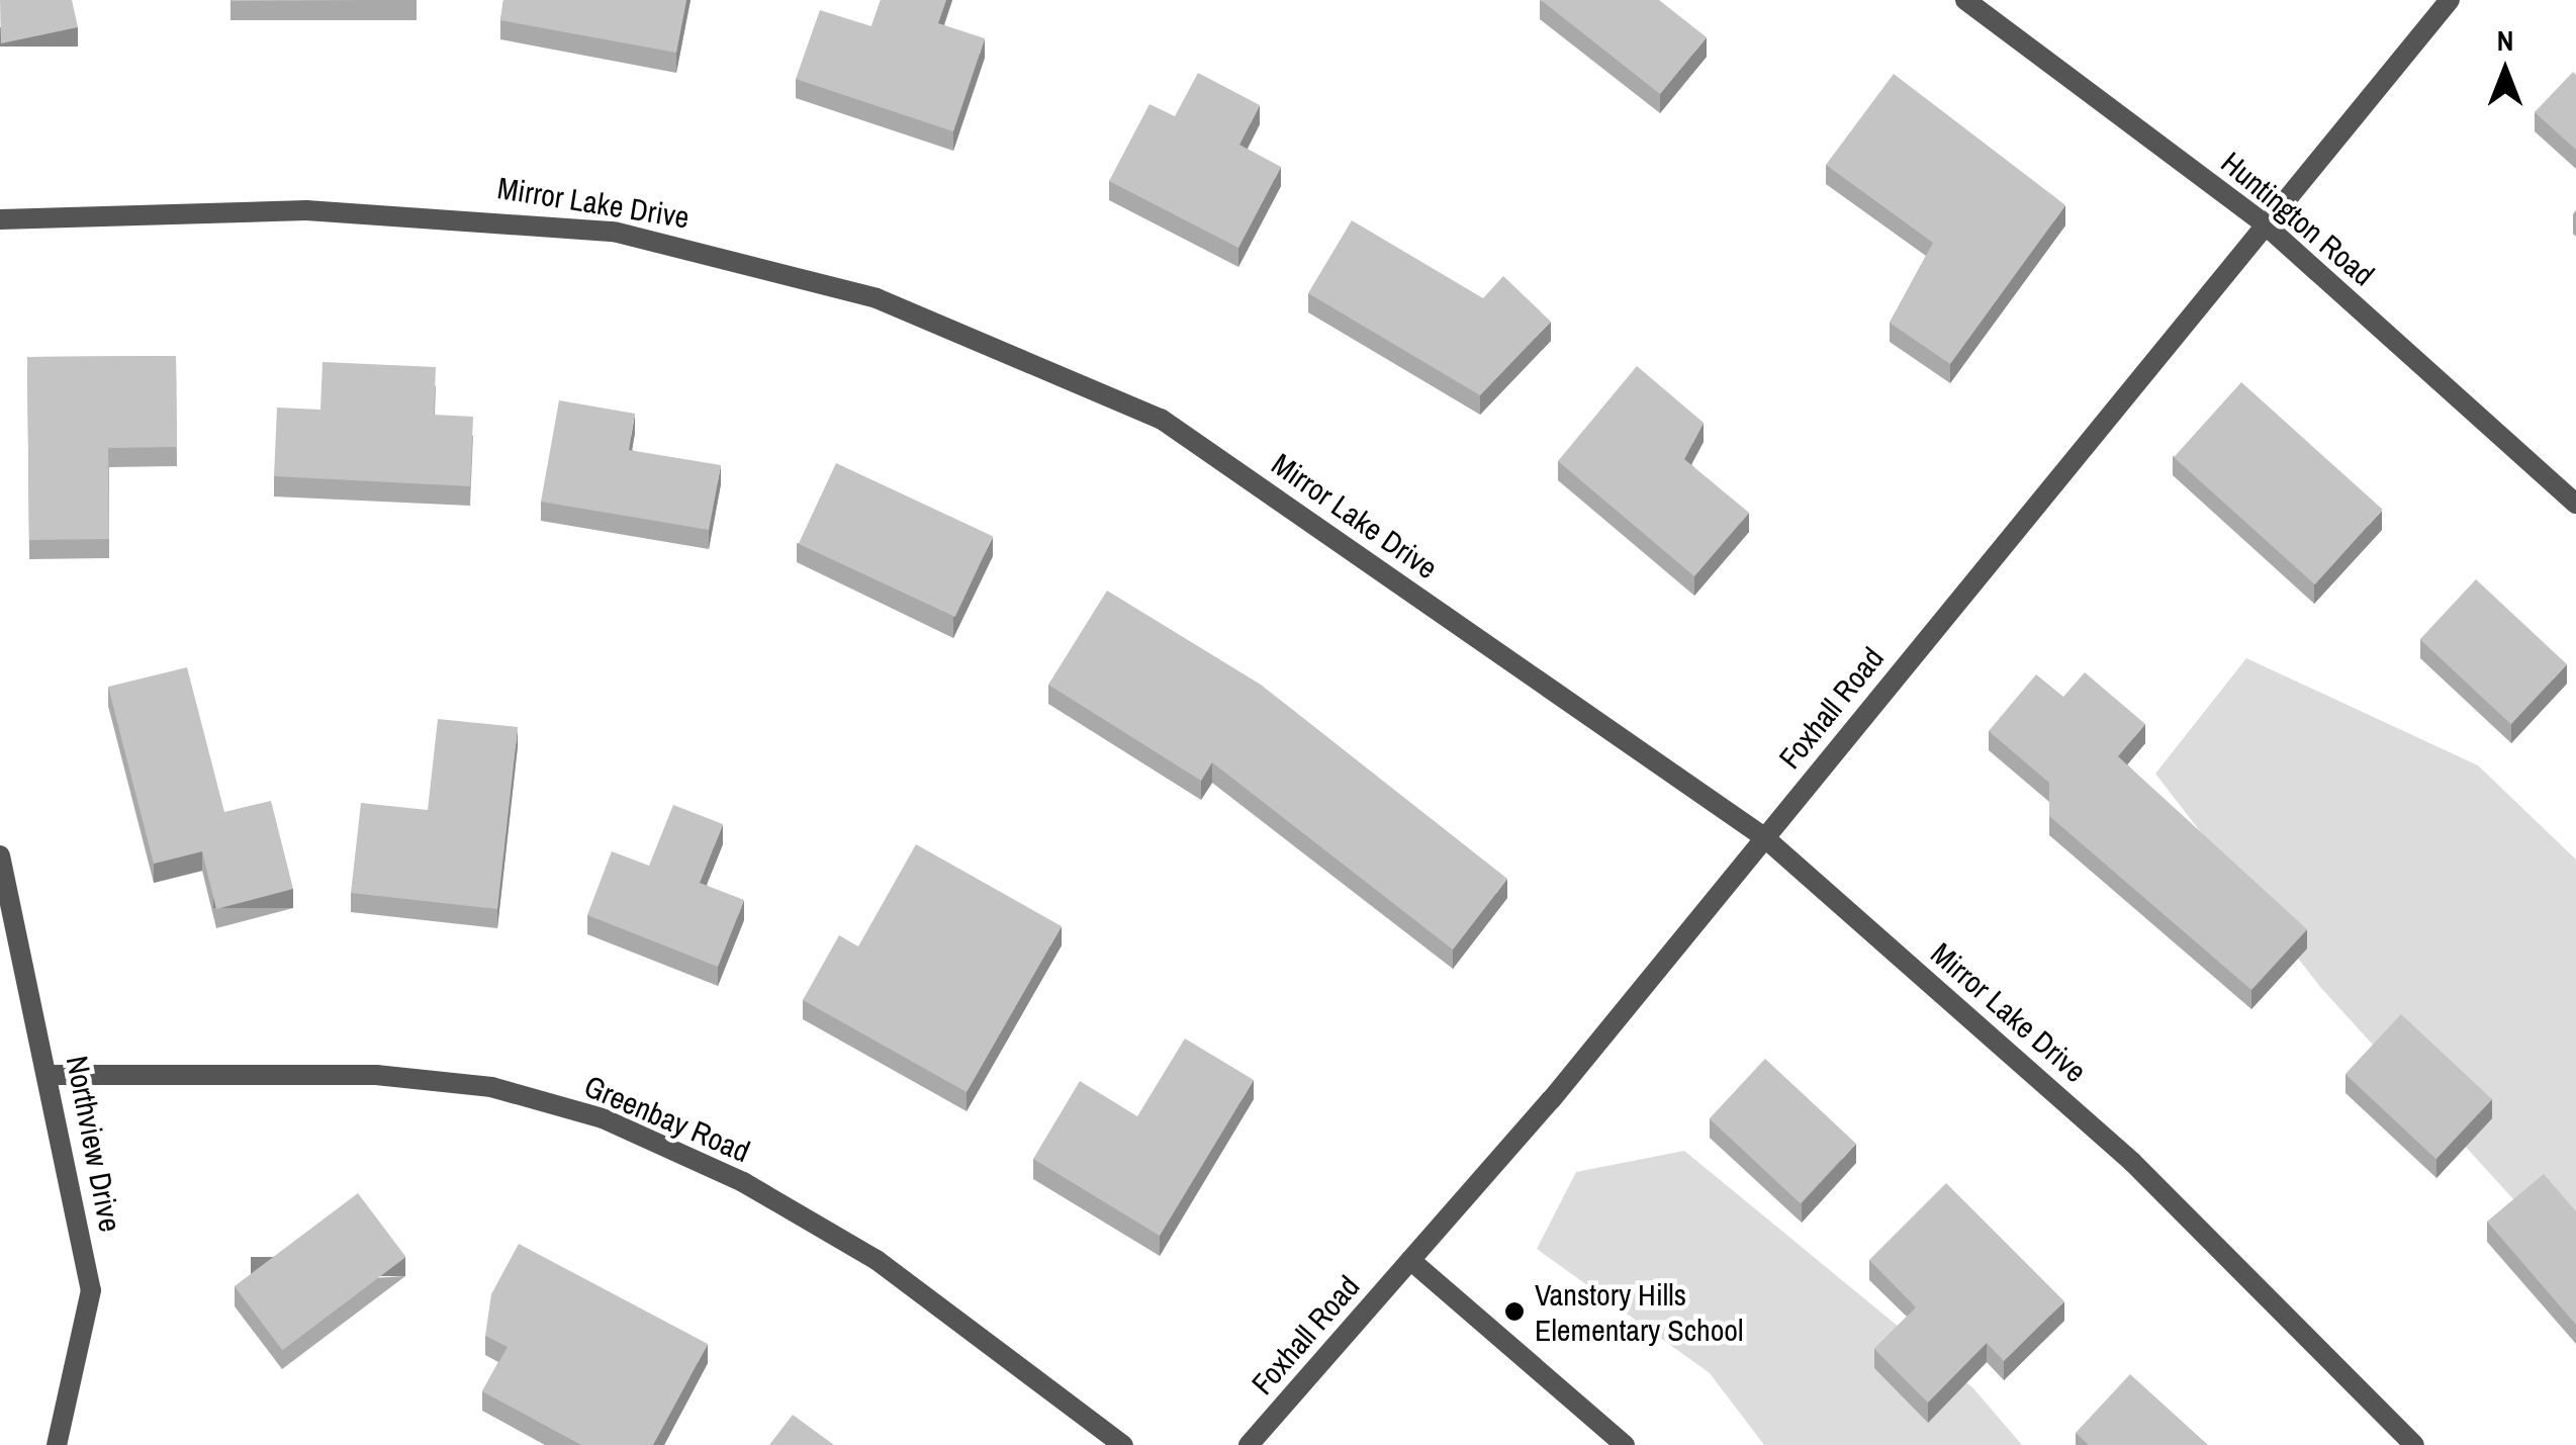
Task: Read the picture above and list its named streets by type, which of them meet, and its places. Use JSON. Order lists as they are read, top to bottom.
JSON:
{
  "streets": {
    "street": [
      "Mirror Lake Drive",
      "Huntington Road",
      "Foxhall Road",
      "Greenbay Road",
      "Northview Drive"
    ]
  },
  "crossings": [
    ["Mirror Lake Drive", "Foxhall Road"],
    ["Huntington Road", "Foxhall Road"],
    ["Greenbay Road", "Northview Drive"]
  ],
  "places": ["Vanstory Hills Elementary School"],
  "north": "top"
}
